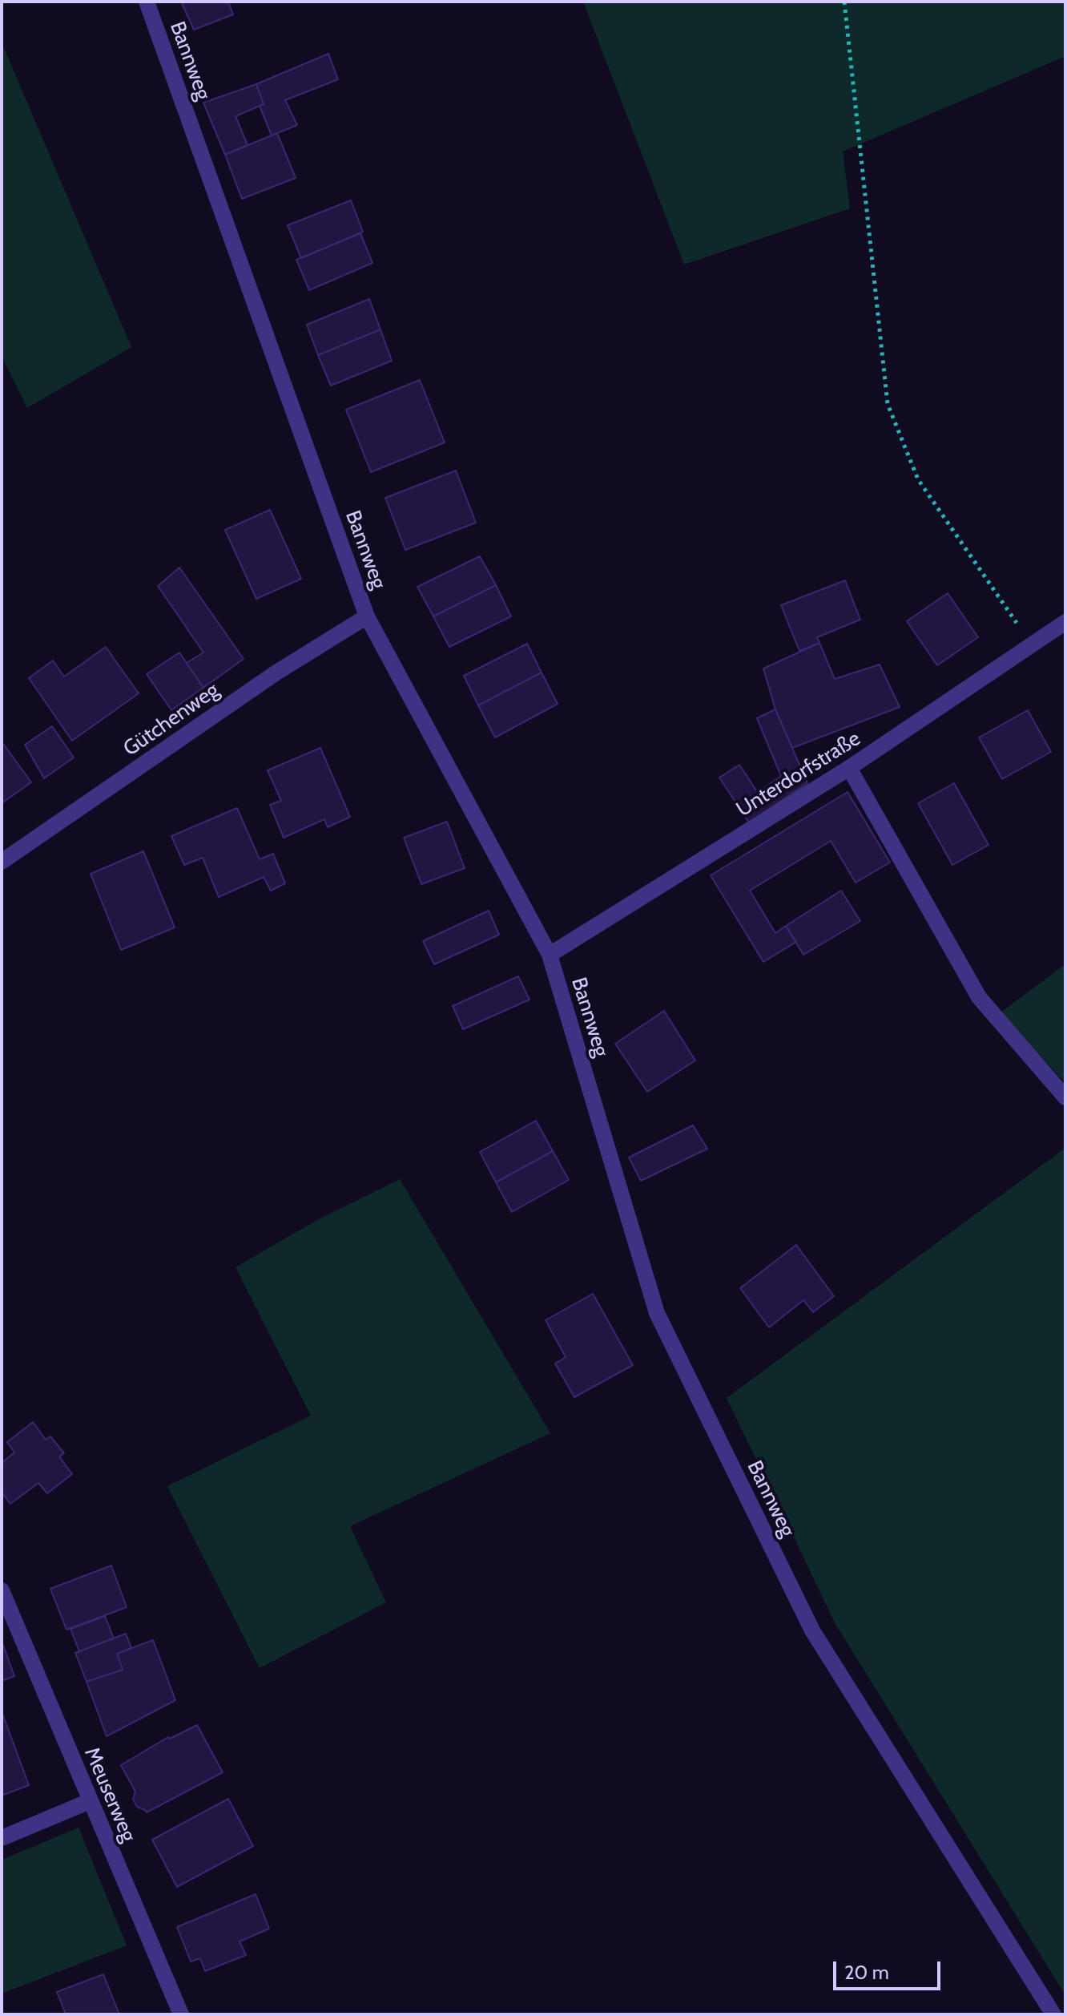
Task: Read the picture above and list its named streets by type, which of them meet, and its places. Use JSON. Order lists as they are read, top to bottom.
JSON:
{
  "streets": {
    "street": [
      "Bannweg",
      "Gütchenweg",
      "Unterdorfstraße",
      "Meuserweg"
    ]
  },
  "crossings": [
    ["Bannweg", "Gütchenweg"],
    ["Bannweg", "Unterdorfstraße"]
  ],
  "scale_bar": "20 m"
}
